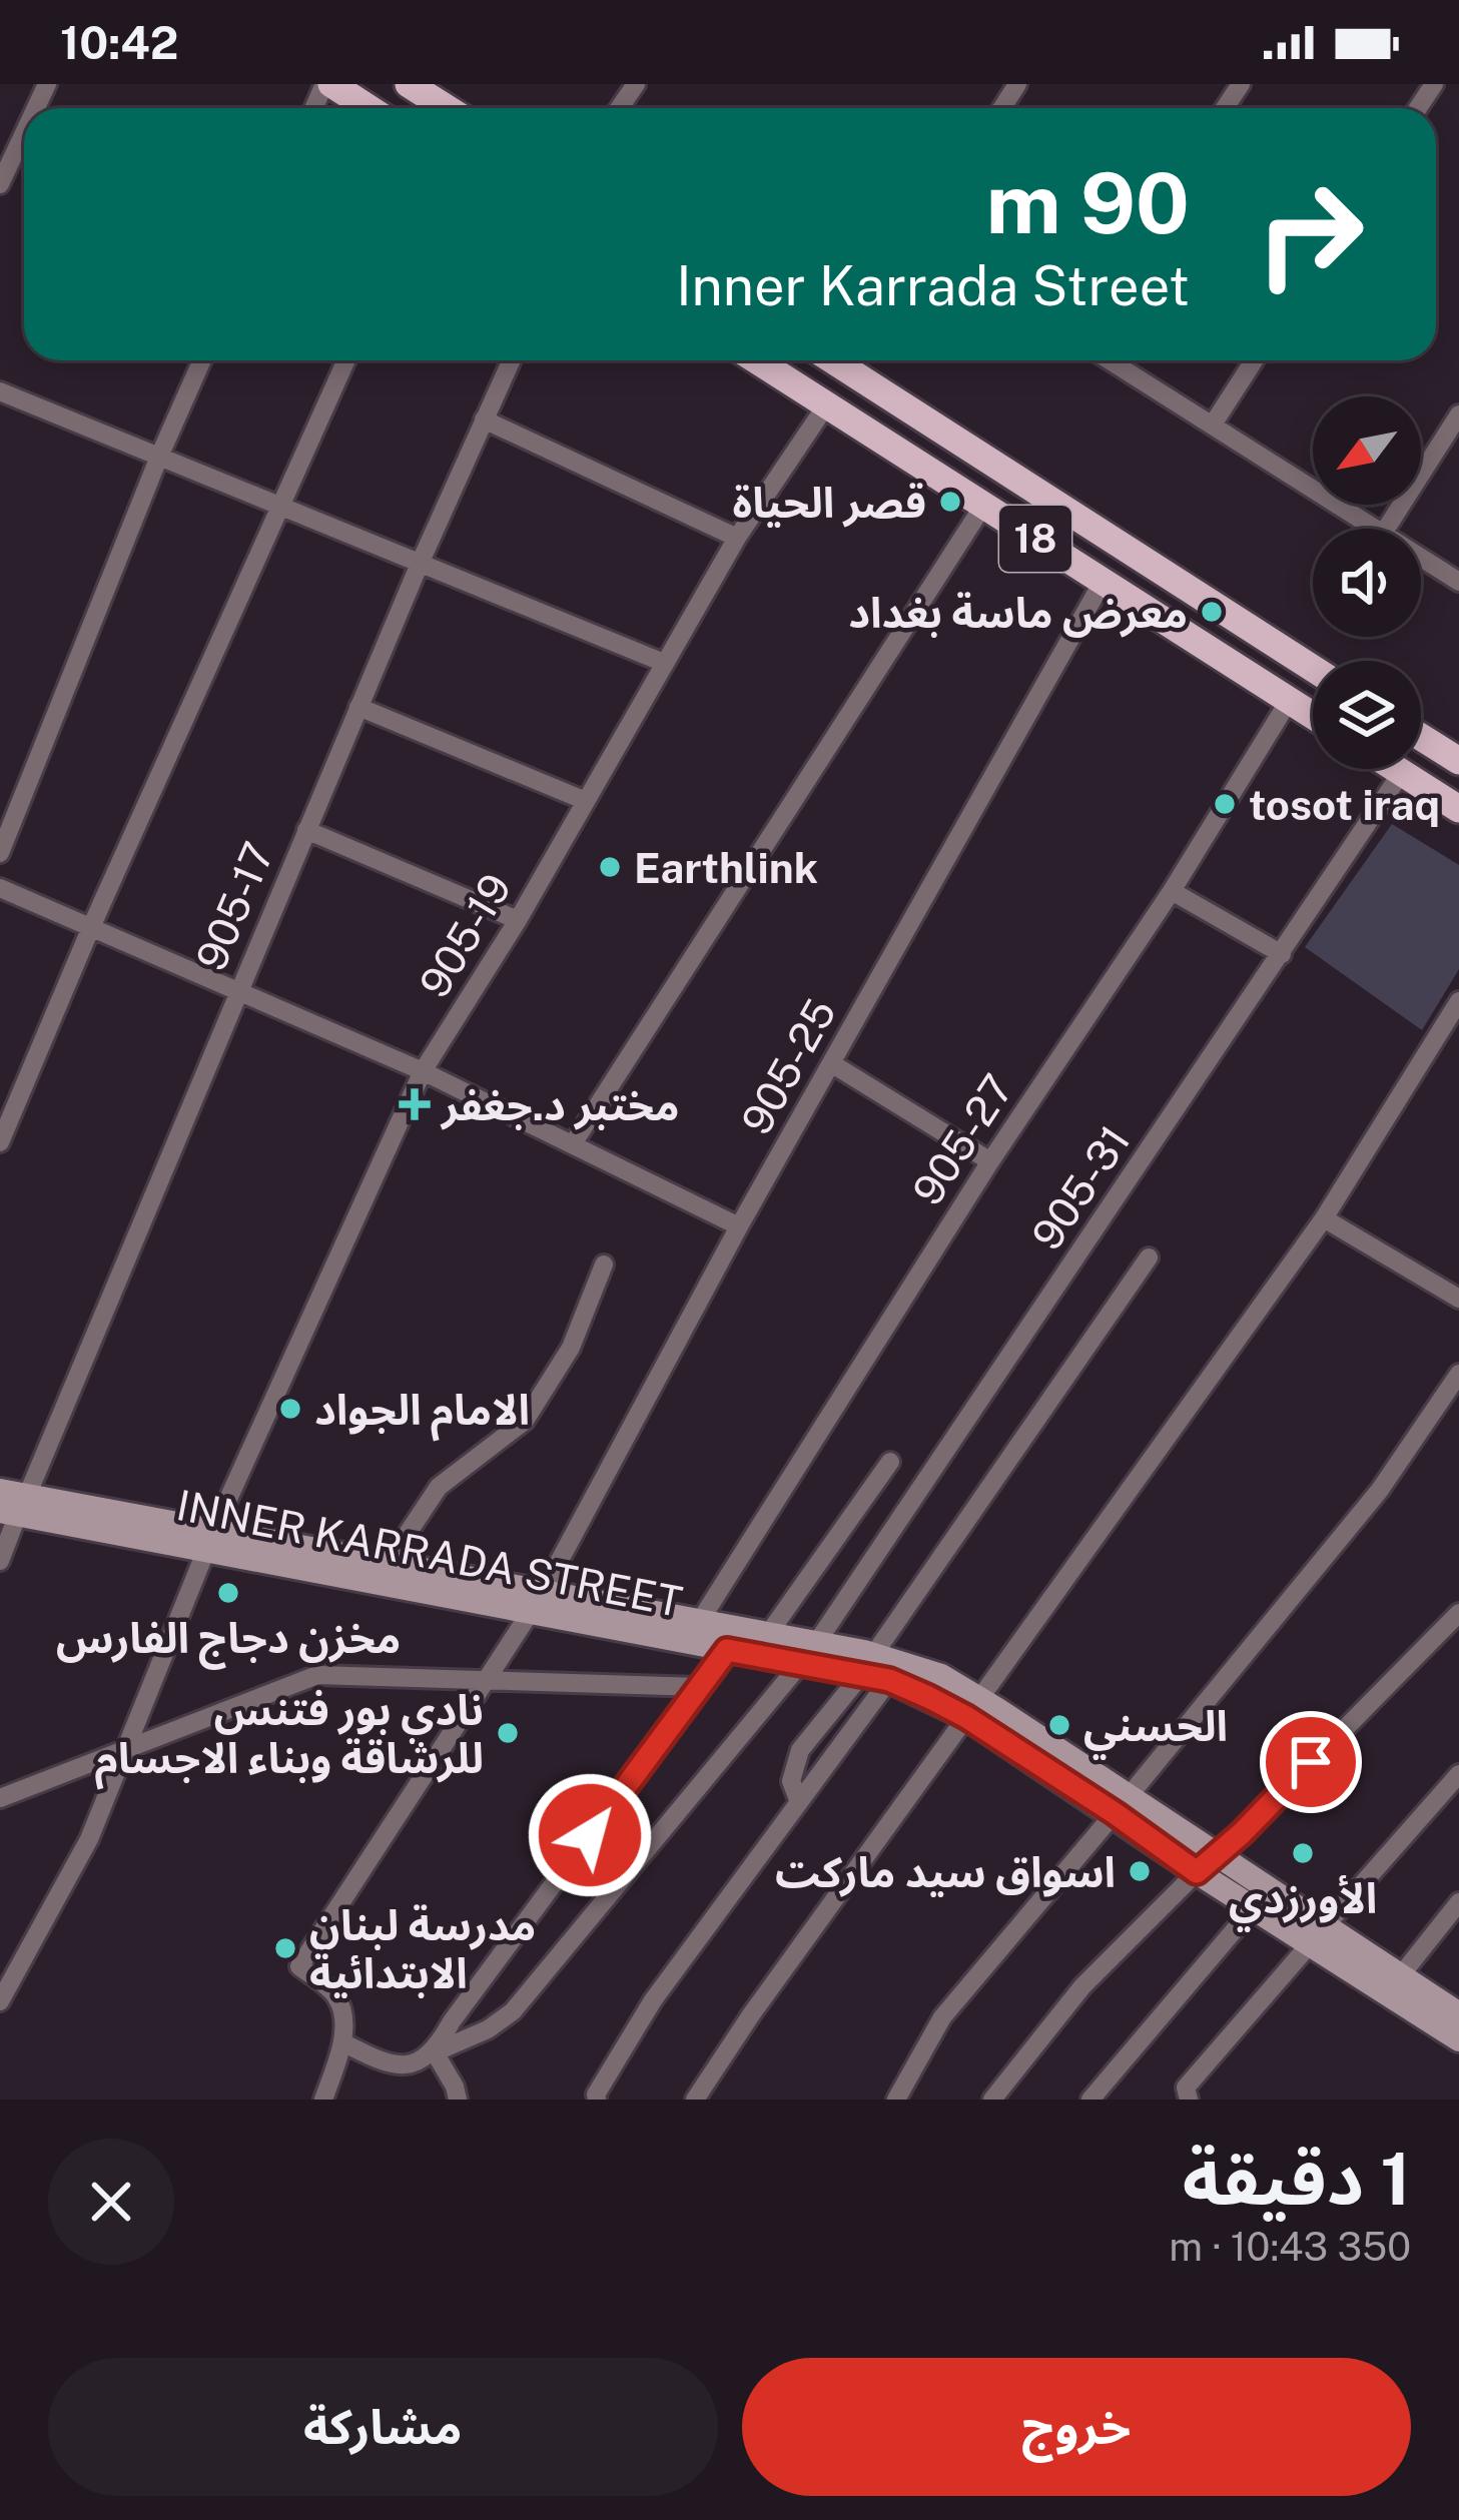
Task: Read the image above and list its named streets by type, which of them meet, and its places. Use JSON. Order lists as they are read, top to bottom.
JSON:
{
  "streets": {
    "main road": ["18", "INNER KARRADA STREET"],
    "street": [
      "905-17",
      "905-19",
      "905-25",
      "905-27",
      "905-31"
    ]
  },
  "crossings": [
    ["18", "905-19"],
    ["18", "905-25"],
    ["18", "905-27"],
    ["905-17", "INNER KARRADA STREET"],
    ["905-19", "INNER KARRADA STREET"],
    ["905-25", "905-31"],
    ["905-25", "INNER KARRADA STREET"],
    ["905-27", "INNER KARRADA STREET"],
    ["905-31", "INNER KARRADA STREET"]
  ],
  "places": {
    "other": [
      "قصر الحياة",
      "معرض ماسة بغداد",
      "tosot iraq",
      "Earthlink",
      "الامام الجواد",
      "مخزن دجاج الفارس",
      "الحسني",
      "نادي بور فتنس للرشاقة وبناء الاجسام",
      "الأورزدي",
      "اسواق سيد ماركت",
      "مدرسة لبنان الابتدائية"
    ],
    "health": ["مختبر د.جغفر"]
  },
  "north": "bottom left",
  "page": {
    "status": "10:42",
    "turn": ["90 m", "Inner Karrada Street"],
    "heading": ["1 دقيقة", "350 m · 10:43"],
    "buttons": ["خروج", "مشاركة"]
  }
}
